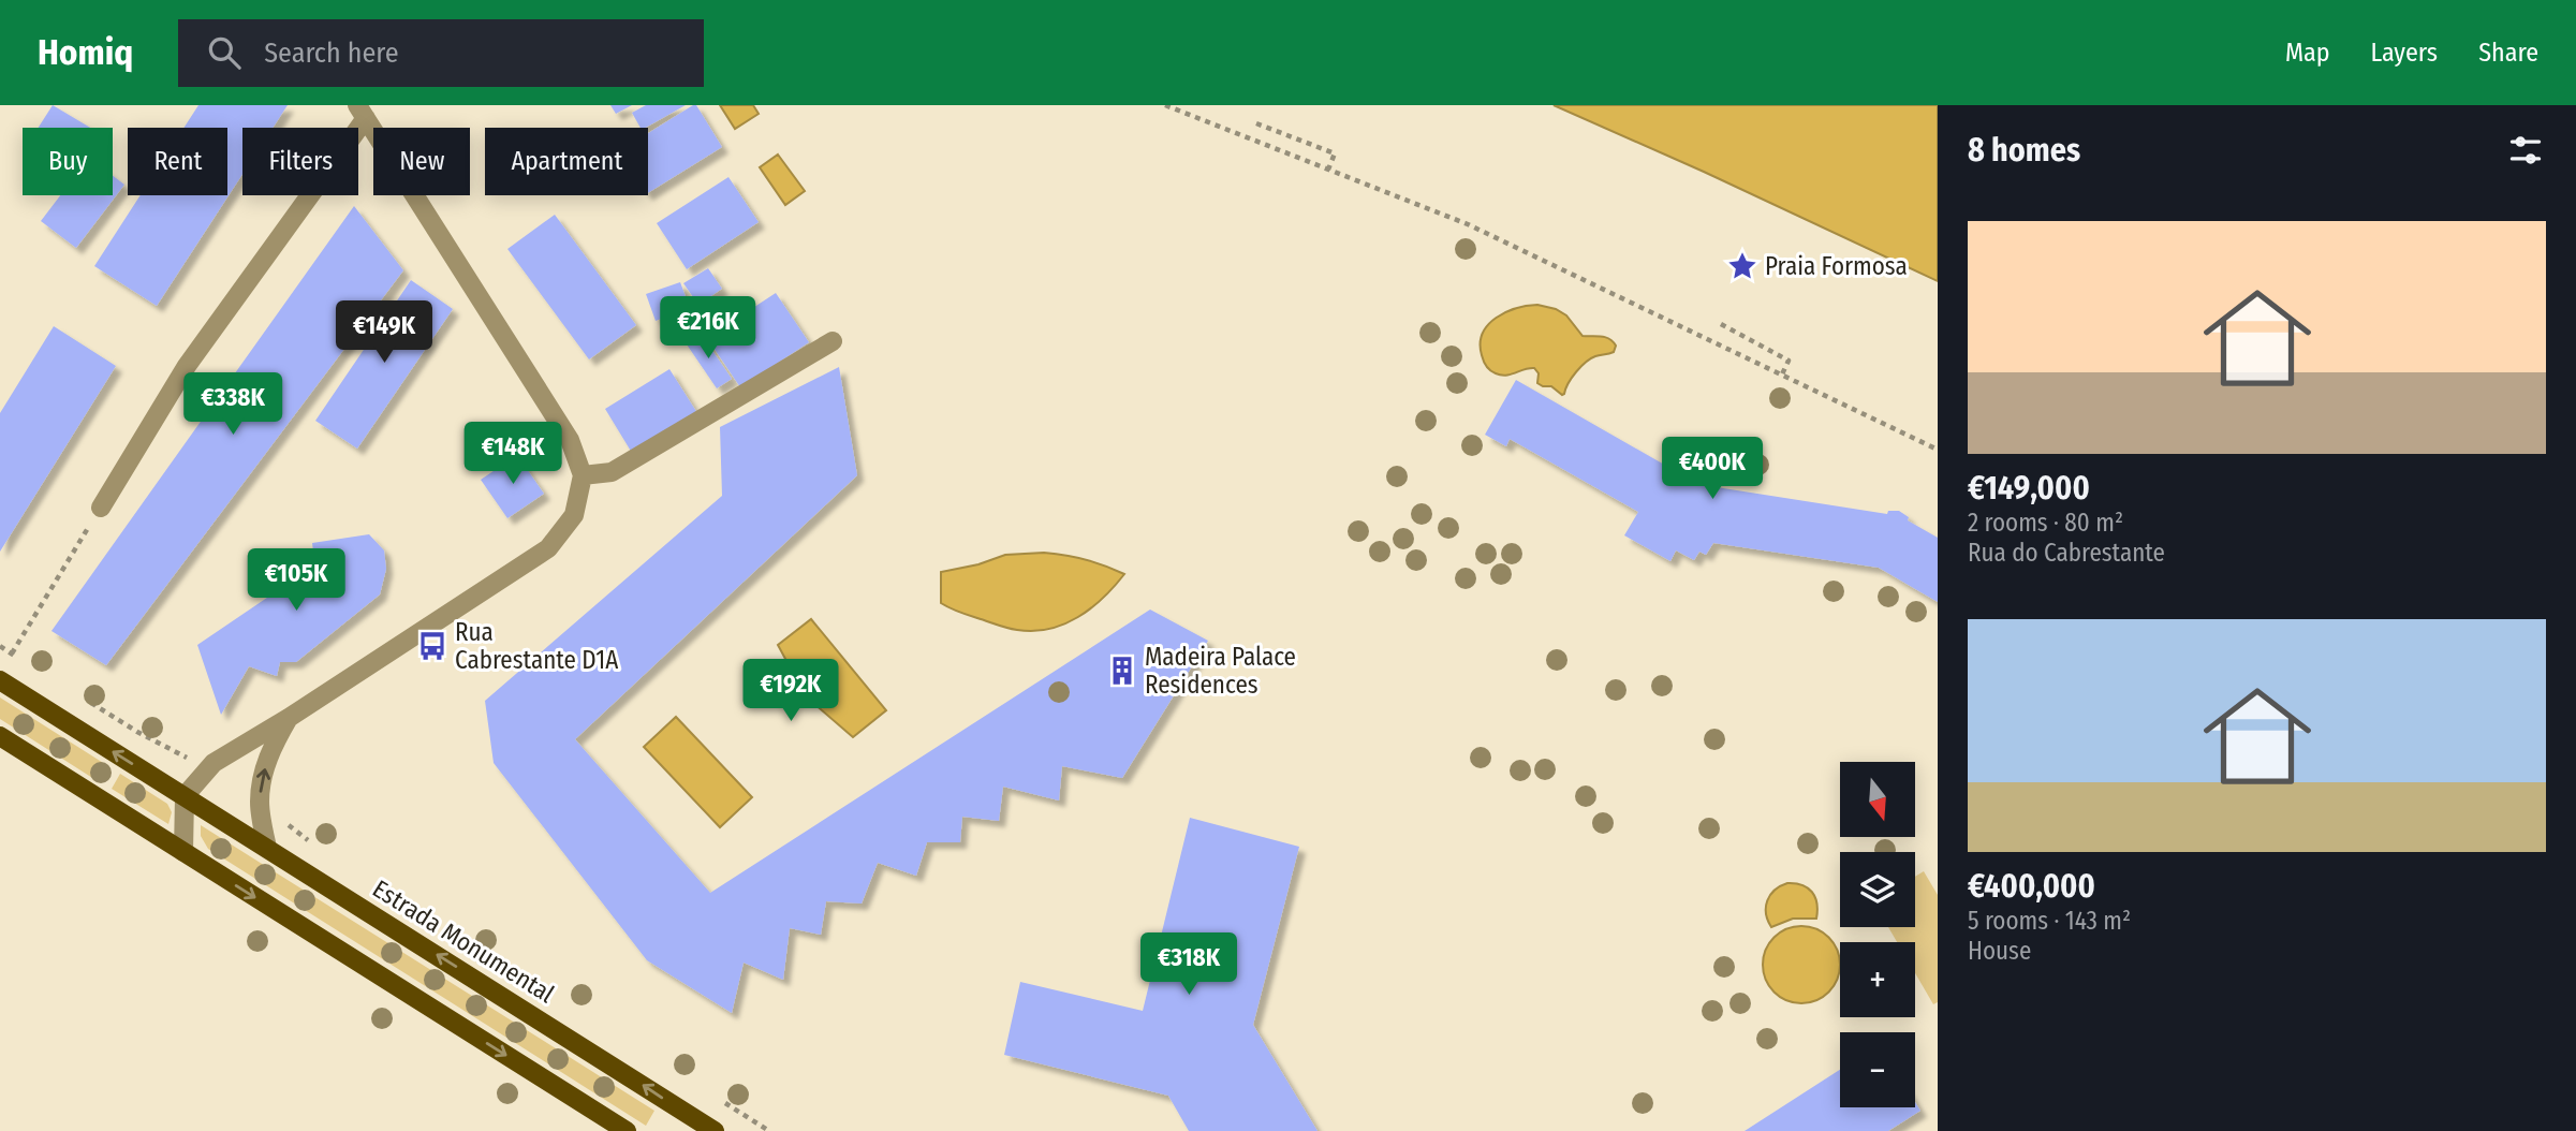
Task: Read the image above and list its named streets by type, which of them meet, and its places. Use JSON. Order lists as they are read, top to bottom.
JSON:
{
  "streets": {
    "main road": ["Estrada Monumental"]
  },
  "places": {
    "place": ["Praia Formosa"],
    "bus stop": ["Rua Cabrestante D1A"],
    "building": ["Madeira Palace Residences"]
  },
  "north": "bottom",
  "page": {
    "header": "Homiq",
    "search": "Search here",
    "nav": ["Map", "Layers", "Share"],
    "heading": "8 homes",
    "chip": [
      "Buy",
      "Rent",
      "Filters",
      "New",
      "Apartment"
    ],
    "list": [
      {
        "name": "€149,000",
        "note": "2 rooms · 80 m² · Rua do Cabrestante"
      },
      {
        "name": "€400,000",
        "note": "5 rooms · 143 m² · House"
      }
    ],
    "price": [
      "€216K",
      "€149K",
      "€338K",
      "€148K",
      "€400K",
      "€105K",
      "€192K",
      "€318K"
    ],
    "map_buttons": ["+", "−"]
  }
}
